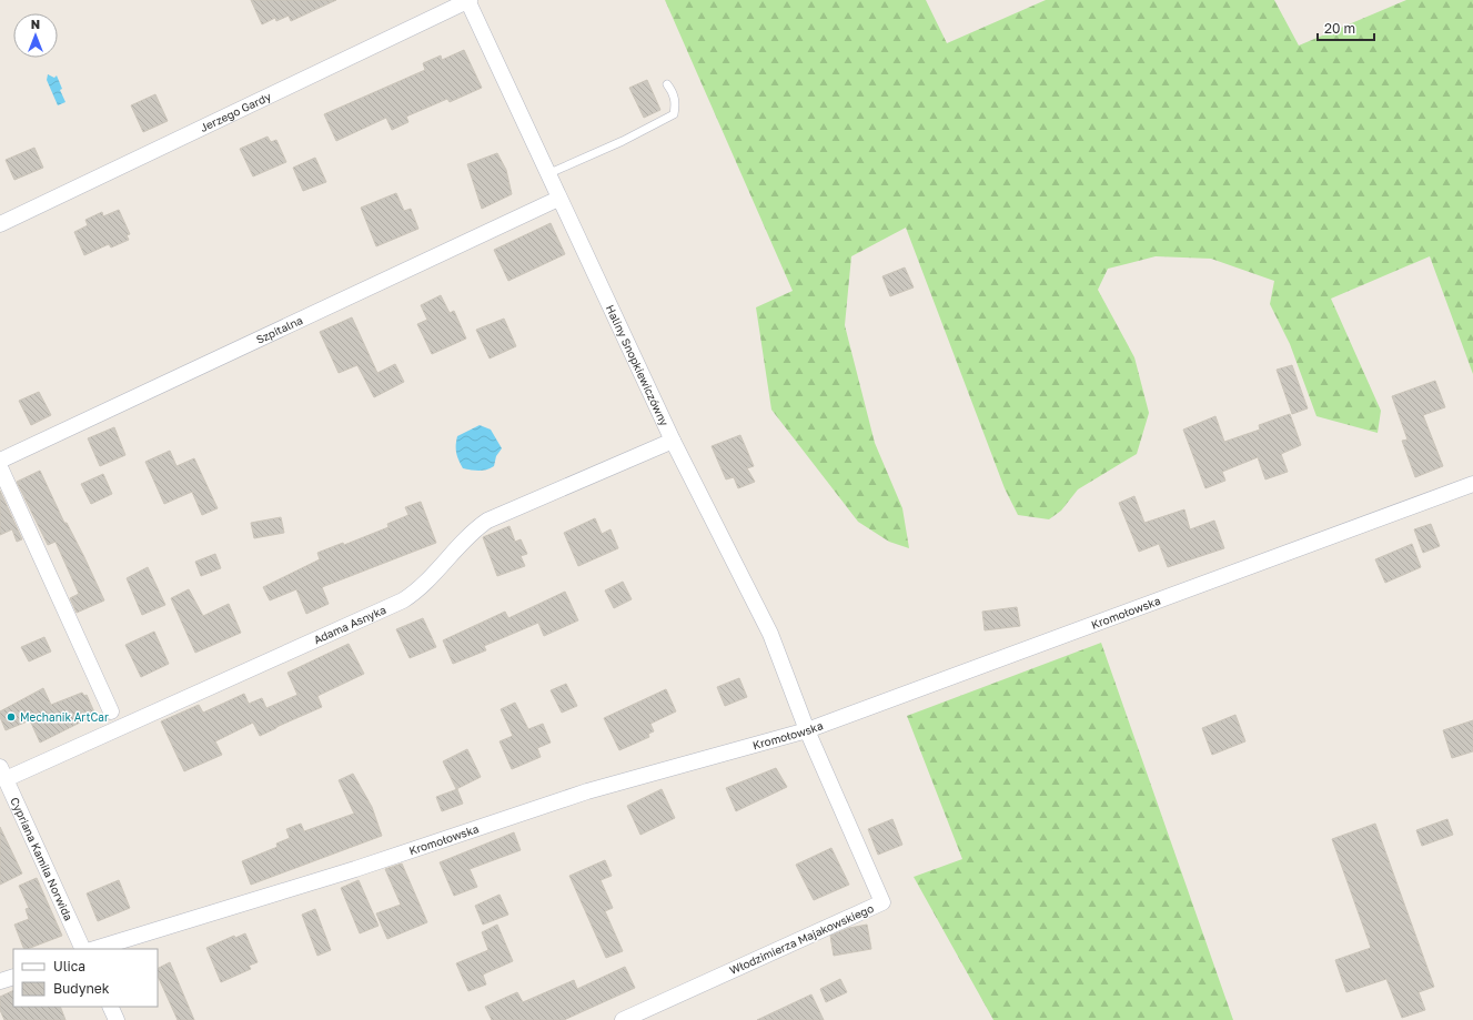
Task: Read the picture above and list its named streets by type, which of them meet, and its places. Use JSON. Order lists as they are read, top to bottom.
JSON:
{
  "streets": {
    "street": [
      "Jerzego Gardy",
      "Szpitalna",
      "Haliny Snopkiewiczówny",
      "Kromołowska",
      "Adama Asnyka",
      "Cypriana Kamila Norwida",
      "Włodzimierza Majakowskiego"
    ]
  },
  "crossings": [
    ["Jerzego Gardy", "Haliny Snopkiewiczówny"],
    ["Szpitalna", "Haliny Snopkiewiczówny"],
    ["Haliny Snopkiewiczówny", "Kromołowska"],
    ["Haliny Snopkiewiczówny", "Adama Asnyka"],
    ["Haliny Snopkiewiczówny", "Włodzimierza Majakowskiego"],
    ["Kromołowska", "Włodzimierza Majakowskiego"],
    ["Adama Asnyka", "Cypriana Kamila Norwida"]
  ],
  "places": ["Mechanik ArtCar"],
  "legend": ["Ulica", "Budynek"],
  "scale_bar": "20 m",
  "north": "top"
}
